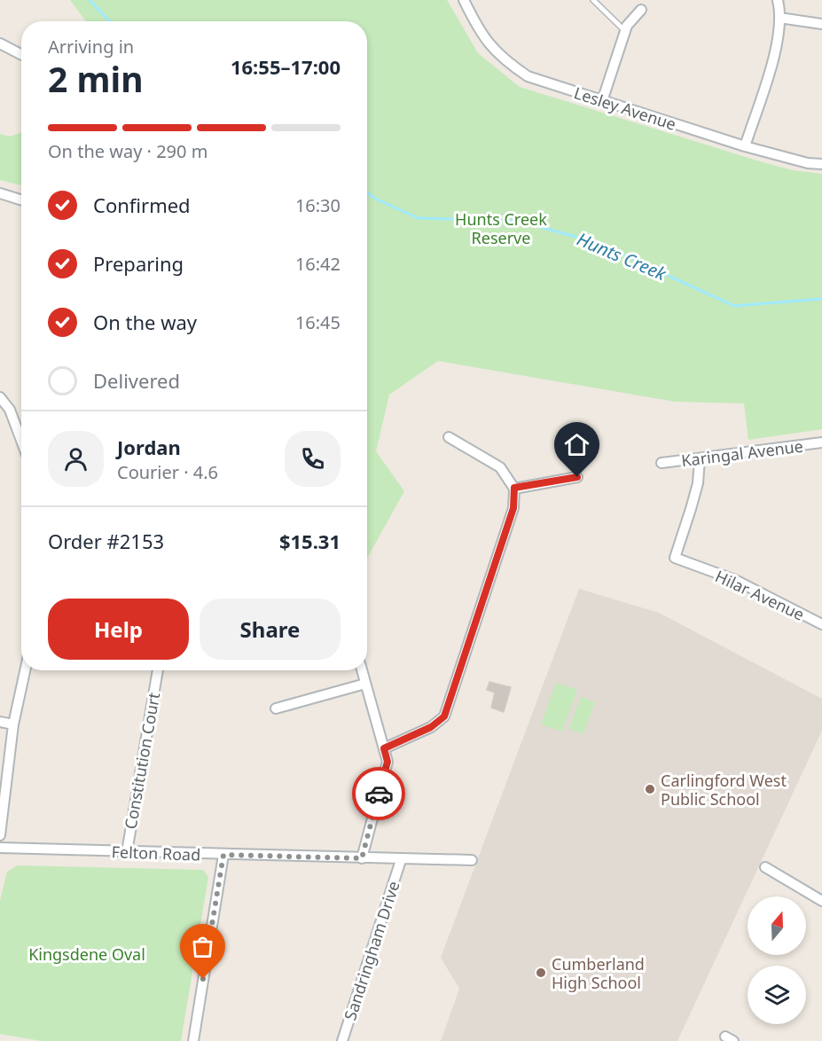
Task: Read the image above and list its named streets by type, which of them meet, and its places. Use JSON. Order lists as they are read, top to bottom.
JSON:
{
  "streets": {
    "street": [
      "Lesley Avenue",
      "Karingal Avenue",
      "Hilar Avenue",
      "Constitution Court",
      "Felton Road",
      "Sandringham Drive"
    ]
  },
  "crossings": [
    ["Karingal Avenue", "Hilar Avenue"],
    ["Constitution Court", "Felton Road"],
    ["Felton Road", "Sandringham Drive"]
  ],
  "water": ["Hunts Creek"],
  "parks": ["Hunts Creek Reserve", "Kingsdene Oval"],
  "places": ["Carlingford West Public School", "Cumberland High School"],
  "north": "top",
  "page": {
    "heading": ["2 min", "Arriving in", "16:55–17:00"],
    "panel": [
      "Jordan",
      "Courier · 4.6",
      "Order #2153",
      "$15.31"
    ],
    "bar": "On the way · 290 m",
    "list": [
      ["Confirmed", "16:30"],
      ["Preparing", "16:42"],
      ["On the way", "16:45"],
      "Delivered"
    ],
    "buttons": ["Help", "Share"]
  }
}
